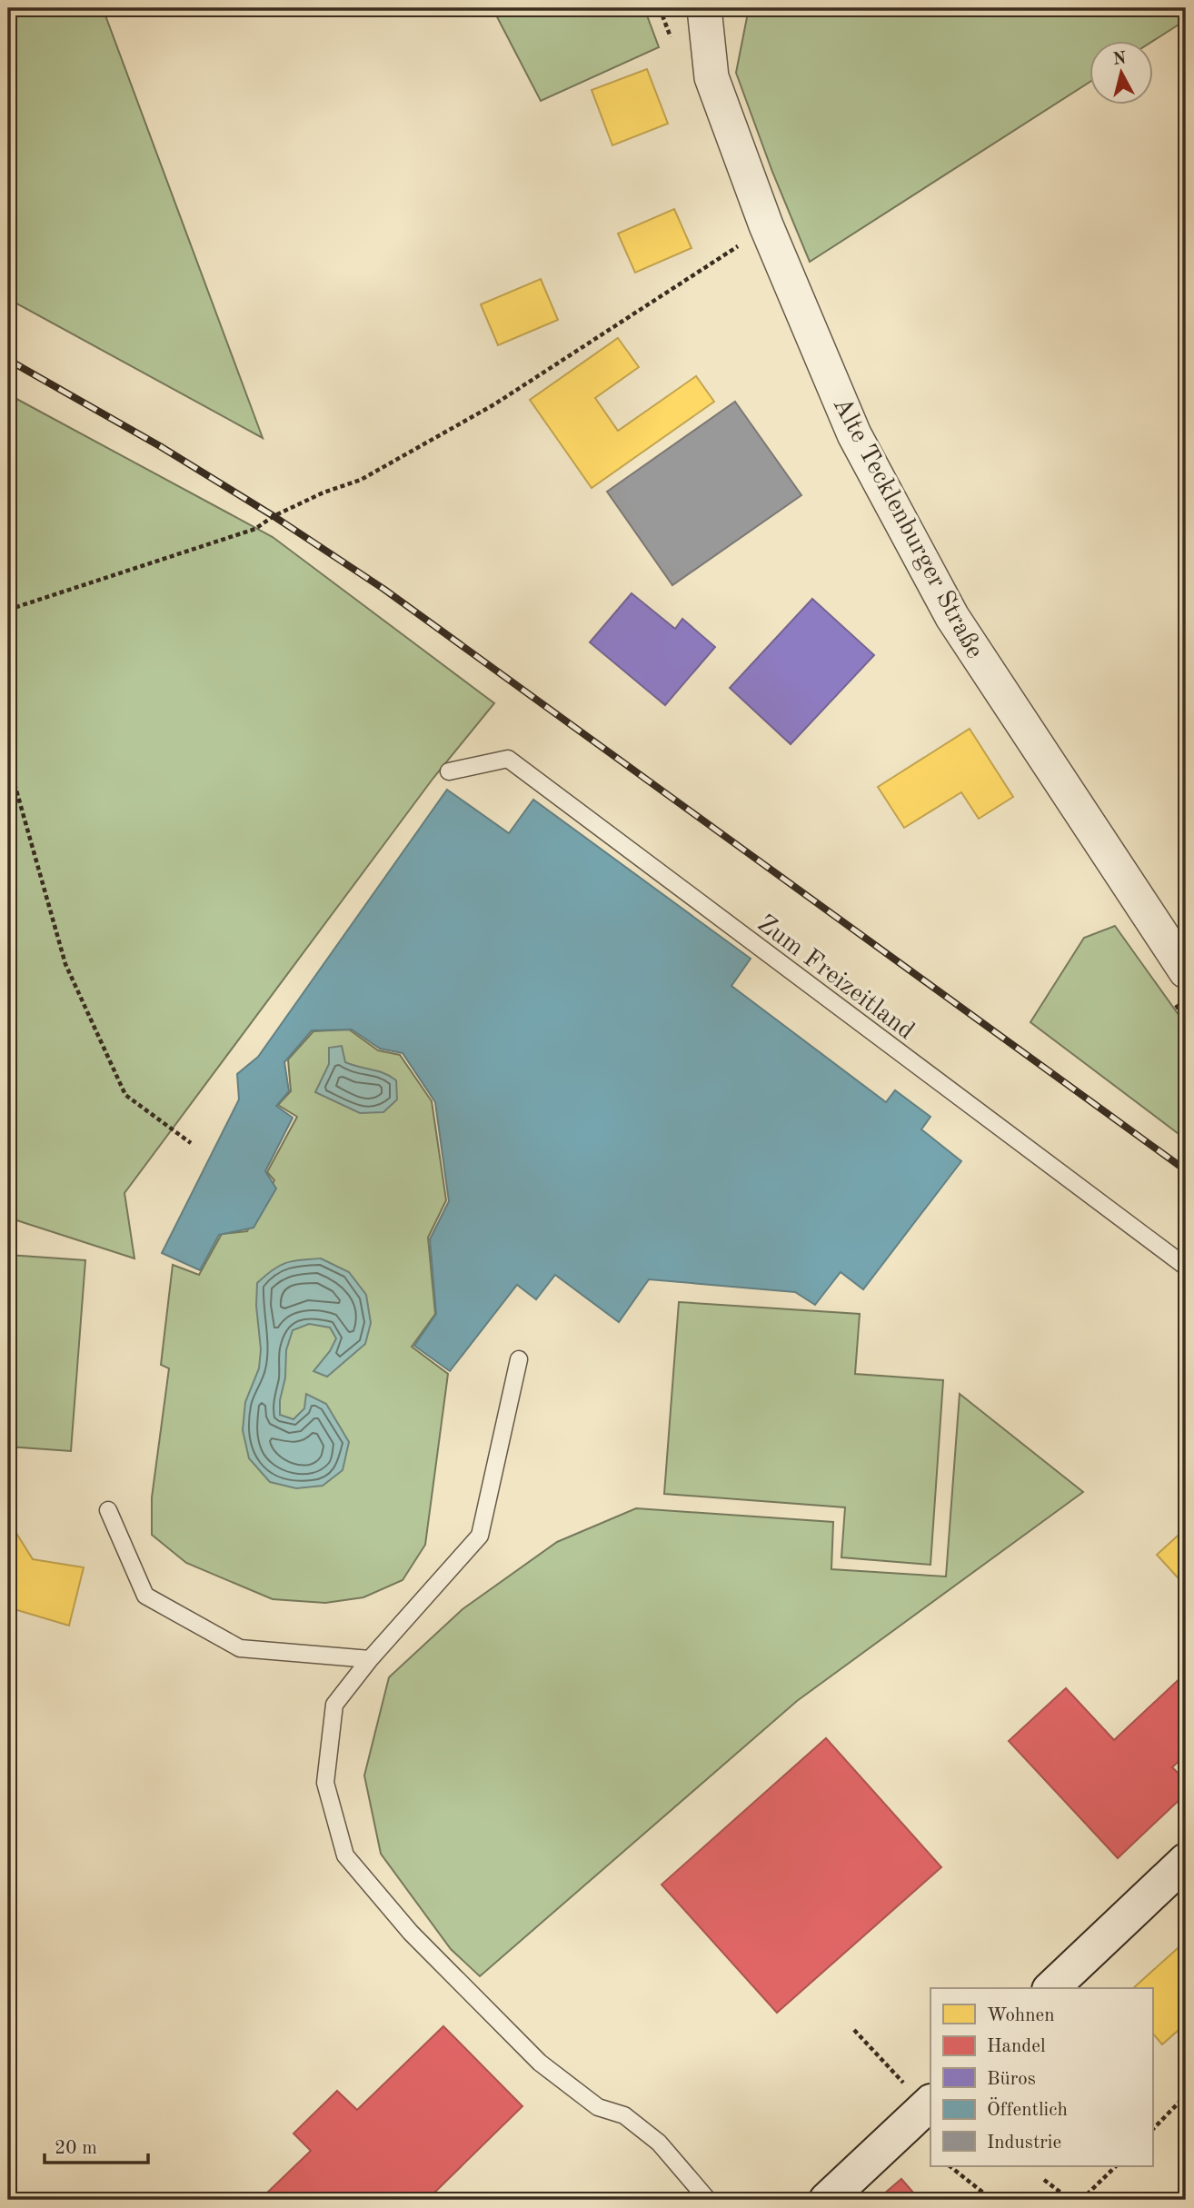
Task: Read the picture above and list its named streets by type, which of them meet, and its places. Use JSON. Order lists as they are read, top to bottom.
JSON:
{
  "streets": {
    "street": ["Alte Tecklenburger Straße"],
    "lane": ["Zum Freizeitland"]
  },
  "legend": [
    "Wohnen",
    "Handel",
    "Büros",
    "Öffentlich",
    "Industrie"
  ],
  "scale_bar": "20 m",
  "north": "top"
}
